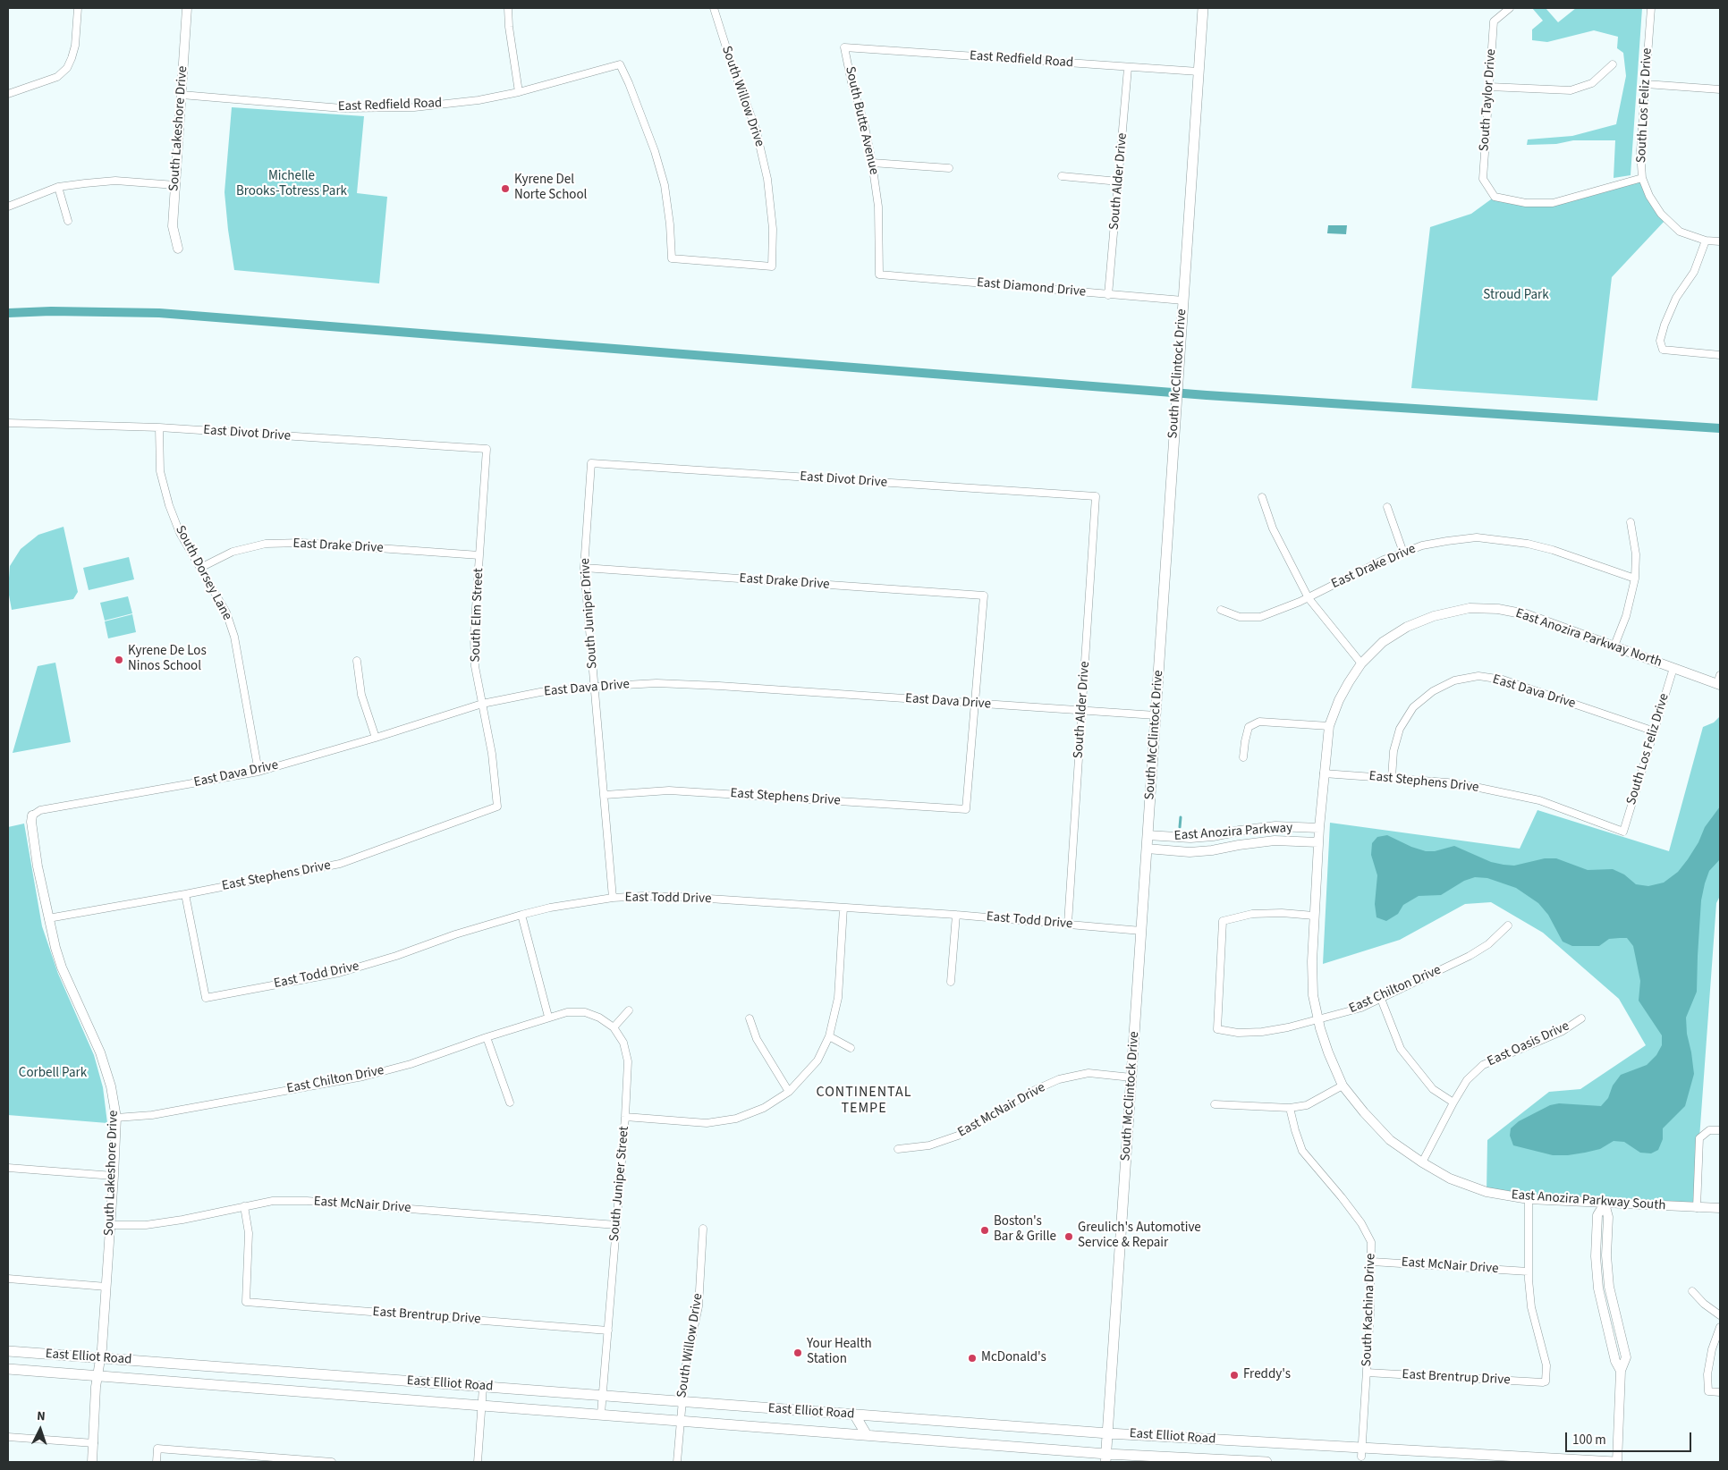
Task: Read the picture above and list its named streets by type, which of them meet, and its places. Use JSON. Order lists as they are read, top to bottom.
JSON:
{
  "streets": {
    "main road": ["South McClintock Drive", "East Elliot Road"],
    "street": [
      "East Redfield Road",
      "South Willow Drive",
      "South Taylor Drive",
      "South Los Feliz Drive",
      "South Butte Avenue",
      "South Lakeshore Drive",
      "South Alder Drive",
      "East Diamond Drive",
      "East Divot Drive",
      "East Drake Drive",
      "South Dorsey Lane",
      "South Juniper Drive",
      "South Elm Street",
      "East Anozira Parkway North",
      "East Dava Drive",
      "East Stephens Drive",
      "East Anozira Parkway",
      "East Todd Drive",
      "East Chilton Drive",
      "East Oasis Drive",
      "East McNair Drive",
      "South Juniper Street",
      "East Anozira Parkway South",
      "South Kachina Drive",
      "East Brentrup Drive"
    ]
  },
  "crossings": [
    ["East Redfield Road", "South Willow Drive"],
    ["East Redfield Road", "South Butte Avenue"],
    ["East Redfield Road", "South Lakeshore Drive"],
    ["East Redfield Road", "South Alder Drive"],
    ["East Redfield Road", "South McClintock Drive"],
    ["South Willow Drive", "East Elliot Road"],
    ["South Taylor Drive", "South Los Feliz Drive"],
    ["South Los Feliz Drive", "East Anozira Parkway North"],
    ["South Los Feliz Drive", "East Dava Drive"],
    ["South Los Feliz Drive", "East Stephens Drive"],
    ["South Butte Avenue", "East Diamond Drive"],
    ["South Lakeshore Drive", "East Dava Drive"],
    ["South Lakeshore Drive", "East Stephens Drive"],
    ["South Lakeshore Drive", "East Chilton Drive"],
    ["South Lakeshore Drive", "East McNair Drive"],
    ["South Lakeshore Drive", "East Elliot Road"],
    ["South Alder Drive", "East Diamond Drive"],
    ["South Alder Drive", "East Divot Drive"],
    ["South Alder Drive", "East Dava Drive"],
    ["South Alder Drive", "East Todd Drive"],
    ["East Diamond Drive", "South McClintock Drive"],
    ["South McClintock Drive", "East Dava Drive"],
    ["South McClintock Drive", "East Anozira Parkway"],
    ["South McClintock Drive", "East Todd Drive"],
    ["South McClintock Drive", "East McNair Drive"],
    ["South McClintock Drive", "East Elliot Road"],
    ["East Divot Drive", "South Dorsey Lane"],
    ["East Divot Drive", "South Juniper Drive"],
    ["East Divot Drive", "South Elm Street"],
    ["East Drake Drive", "South Dorsey Lane"],
    ["East Drake Drive", "South Juniper Drive"],
    ["East Drake Drive", "South Elm Street"],
    ["East Drake Drive", "East Dava Drive"],
    ["East Drake Drive", "East Stephens Drive"],
    ["South Dorsey Lane", "East Dava Drive"],
    ["South Juniper Drive", "East Dava Drive"],
    ["South Juniper Drive", "East Stephens Drive"],
    ["South Juniper Drive", "East Todd Drive"],
    ["South Elm Street", "East Dava Drive"],
    ["South Elm Street", "East Stephens Drive"],
    ["East Anozira Parkway North", "East Stephens Drive"],
    ["East Anozira Parkway North", "East Anozira Parkway"],
    ["East Anozira Parkway North", "East Anozira Parkway South"],
    ["East Dava Drive", "East Stephens Drive"],
    ["East Stephens Drive", "East Todd Drive"],
    ["East Anozira Parkway", "East Anozira Parkway South"],
    ["East Chilton Drive", "South Juniper Street"],
    ["East Chilton Drive", "East Anozira Parkway South"],
    ["East Oasis Drive", "East Anozira Parkway South"],
    ["East McNair Drive", "South Juniper Street"],
    ["East McNair Drive", "South Kachina Drive"],
    ["East McNair Drive", "East Brentrup Drive"],
    ["South Juniper Street", "East Brentrup Drive"],
    ["South Juniper Street", "East Elliot Road"],
    ["South Kachina Drive", "East Brentrup Drive"],
    ["South Kachina Drive", "East Elliot Road"]
  ],
  "districts": ["CONTINENTAL TEMPE"],
  "parks": ["Michelle Brooks-Totress Park", "Stroud Park", "Corbell Park"],
  "places": [
    "Kyrene Del Norte School",
    "Kyrene De Los Ninos School",
    "Boston's Bar & Grille",
    "Greulich's Automotive Service & Repair",
    "Your Health Station",
    "McDonald's",
    "Freddy's"
  ],
  "scale_bar": "100 m",
  "north": "top"
}
